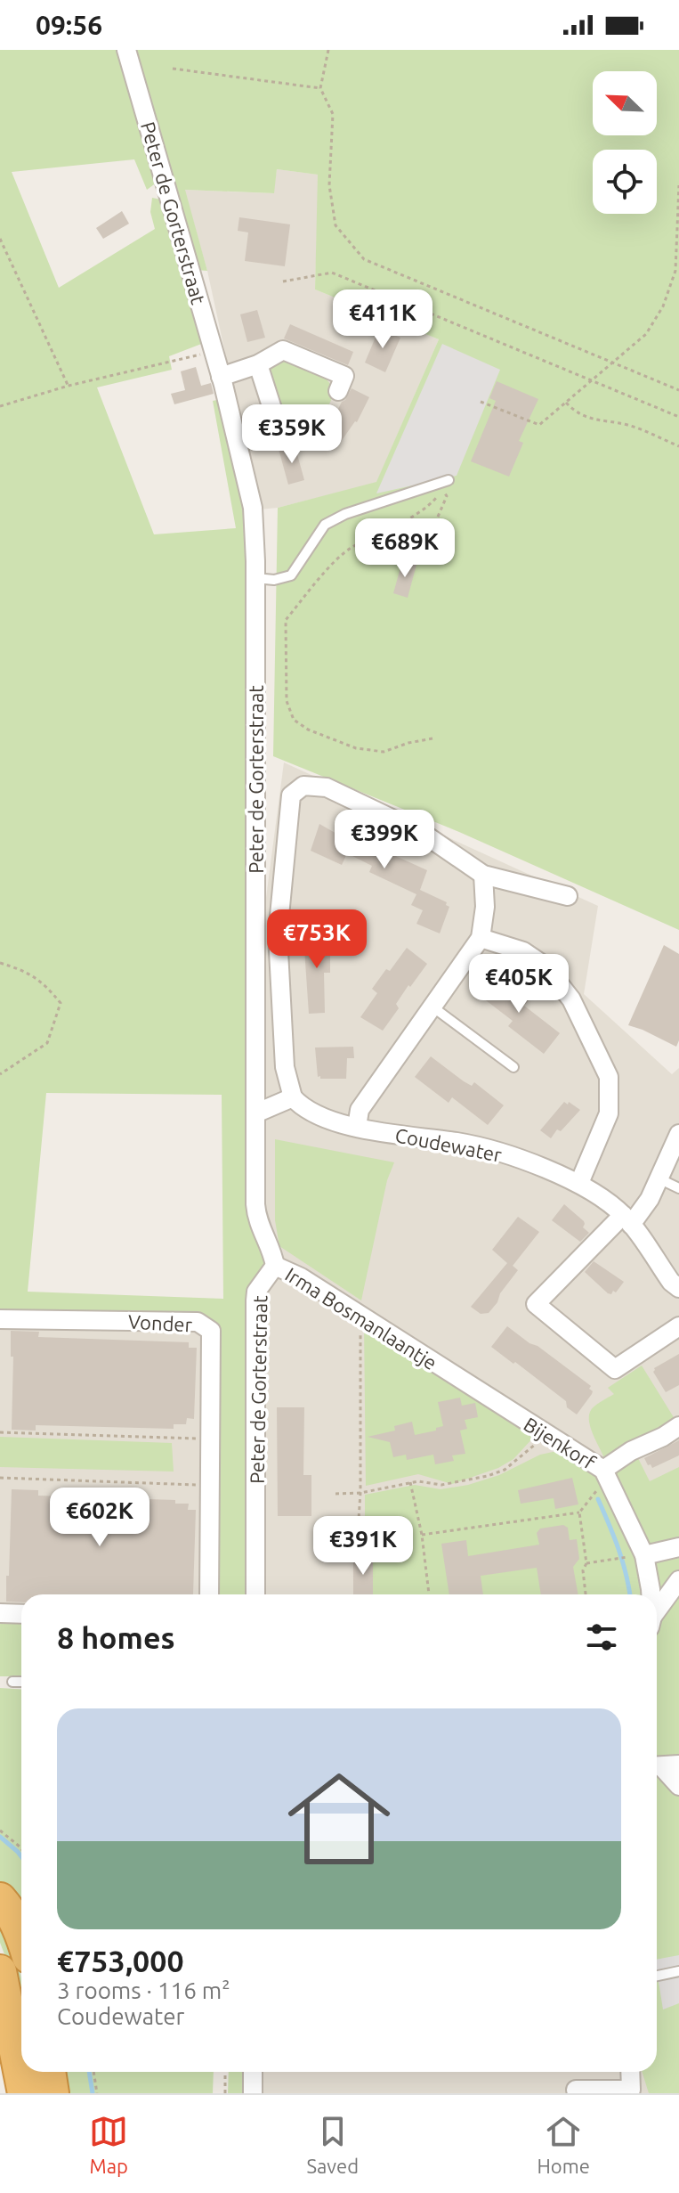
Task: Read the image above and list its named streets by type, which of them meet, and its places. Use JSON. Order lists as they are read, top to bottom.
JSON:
{
  "streets": {
    "street": [
      "Peter de Gorterstraat",
      "Coudewater",
      "Irma Bosmanlaantje",
      "Vonder",
      "Bijenkorf"
    ]
  },
  "crossings": [
    ["Peter de Gorterstraat", "Irma Bosmanlaantje"],
    ["Irma Bosmanlaantje", "Bijenkorf"]
  ],
  "north": "top left",
  "page": {
    "status": "09:56",
    "price": [
      "€411K",
      "€359K",
      "€689K",
      "€399K",
      "€753K",
      "€405K",
      "€602K",
      "€391K"
    ],
    "heading": "8 homes",
    "list": [
      {
        "name": "€753,000",
        "note": "3 rooms · 116 m² · Coudewater"
      }
    ],
    "tabs": ["Map", "Saved", "Home"]
  }
}
